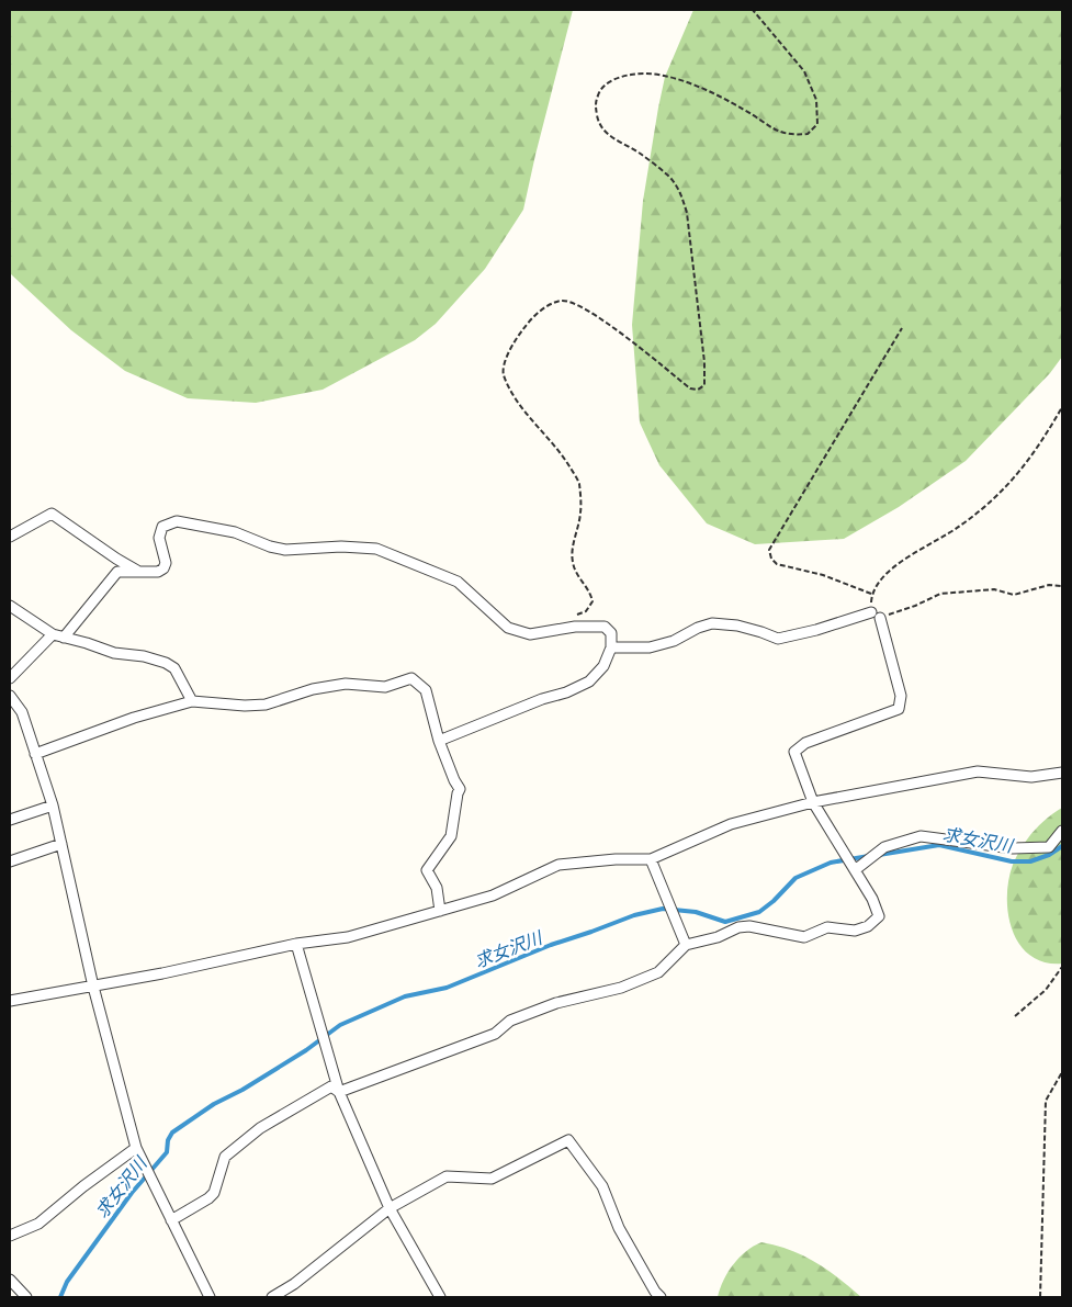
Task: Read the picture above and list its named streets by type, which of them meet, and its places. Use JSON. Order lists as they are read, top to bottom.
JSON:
{
  "water": ["求女沢川"]
}
